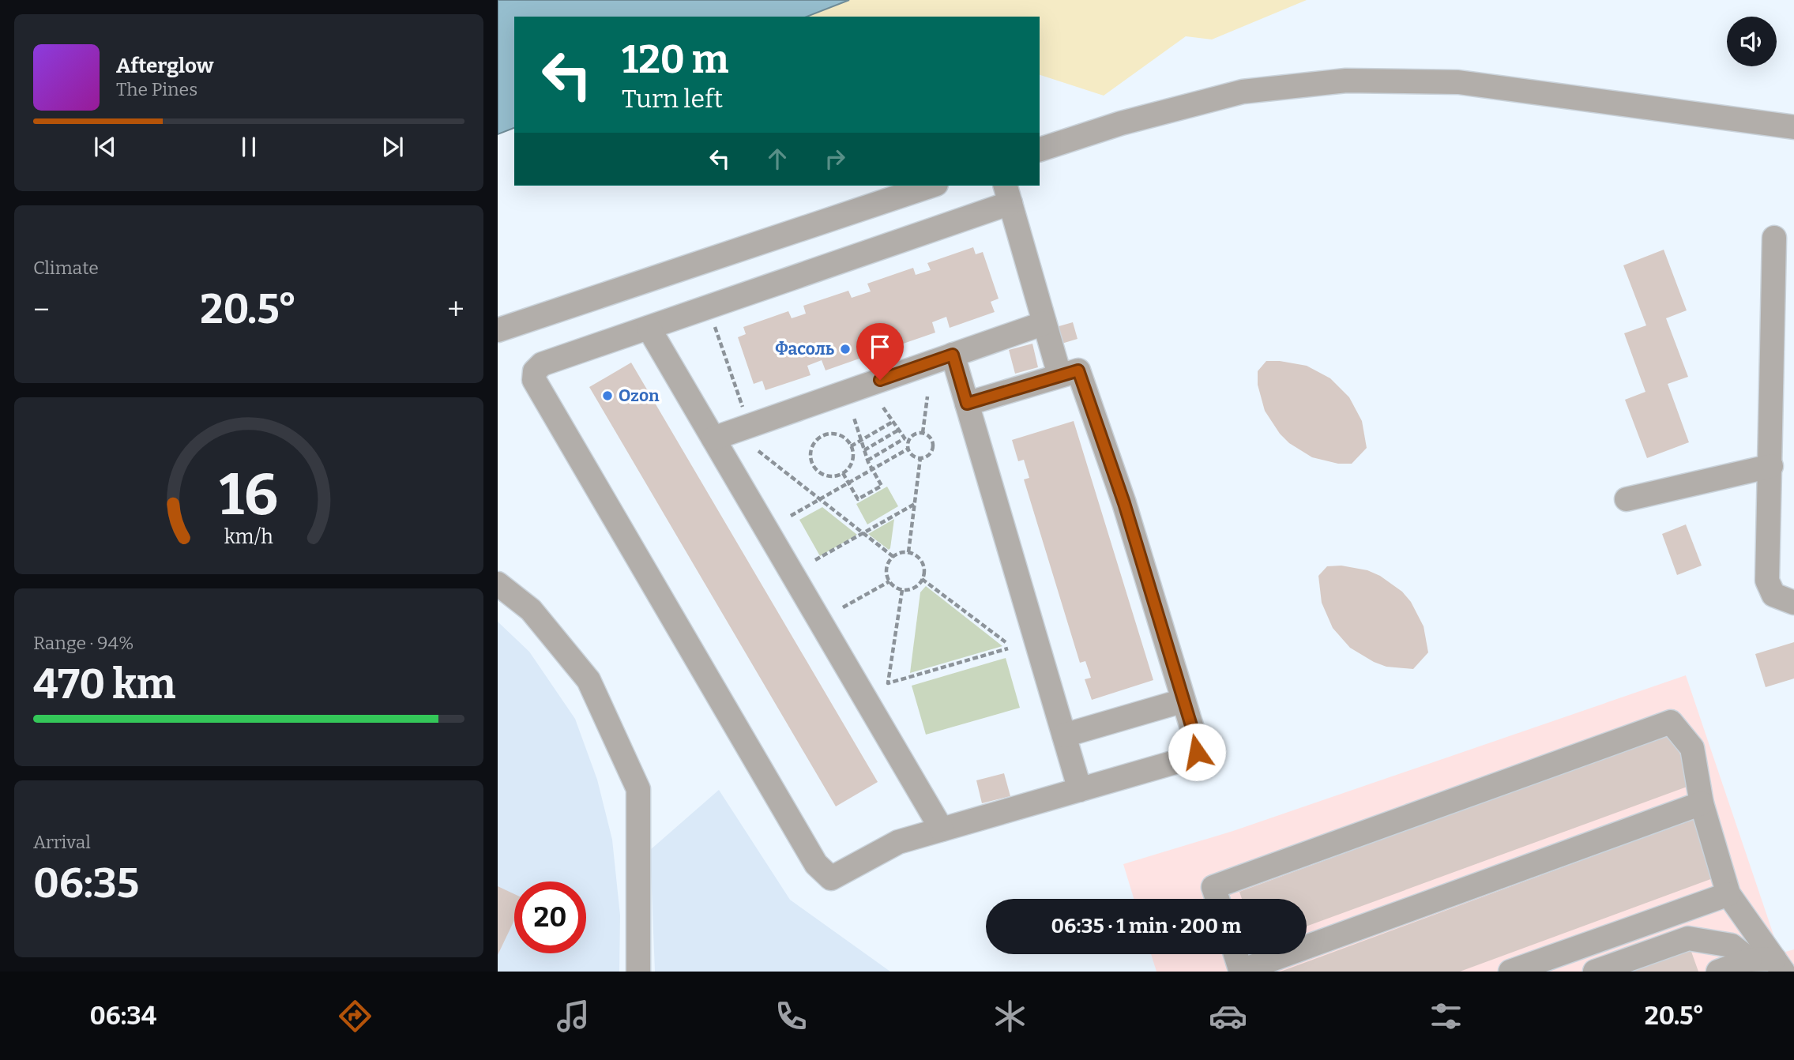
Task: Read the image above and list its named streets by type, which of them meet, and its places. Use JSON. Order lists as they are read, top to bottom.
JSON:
{
  "places": ["Фасоль", "Ozon"],
  "page": {
    "turn": ["120 m", "Turn left"],
    "song": ["Afterglow", "The Pines"],
    "tile": [
      "Climate",
      ["Range · 94%", "470 km"],
      ["Arrival", "06:35"]
    ],
    "heat": ["−", "20.5°", "+"],
    "limit": "20",
    "trip": "06:35 · 1 min · 200 m",
    "tabs": ["06:34", "20.5°"],
    "gauge": ["16", "km/h"]
  }
}
